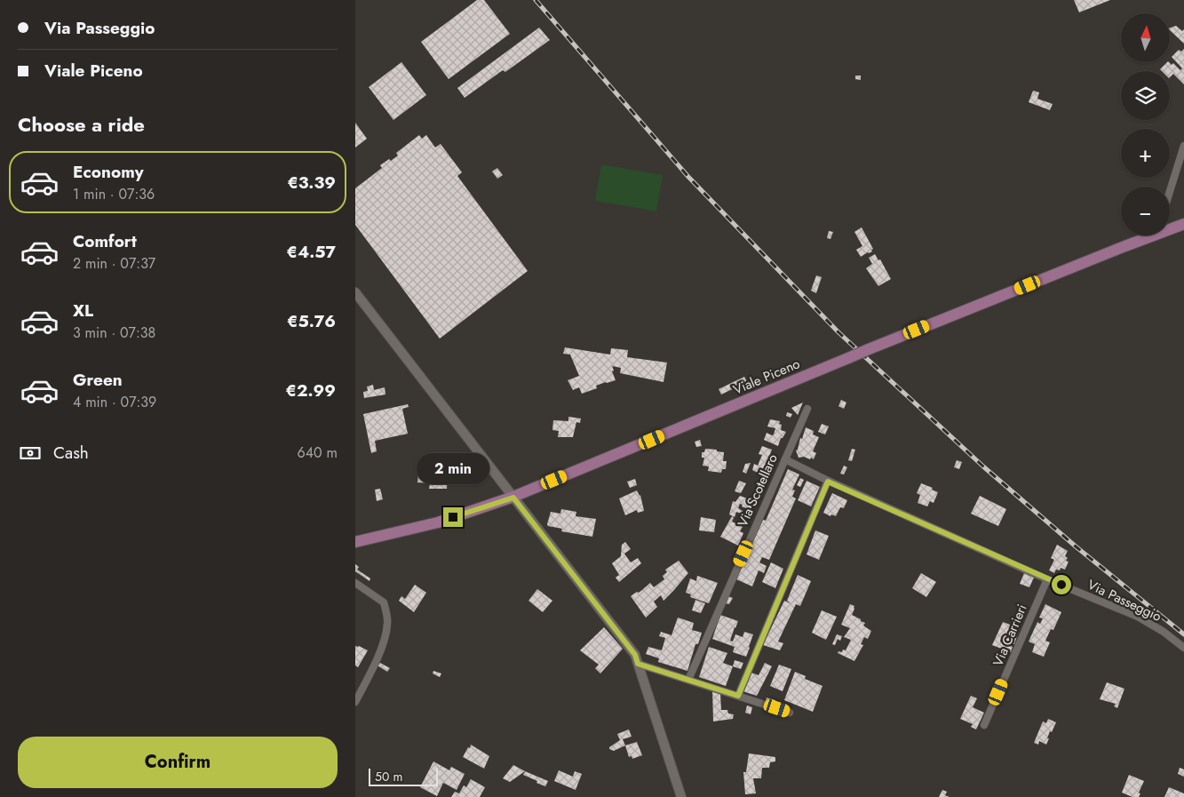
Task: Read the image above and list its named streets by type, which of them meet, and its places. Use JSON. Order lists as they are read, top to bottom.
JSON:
{
  "streets": {
    "main road": ["Viale Piceno"],
    "street": ["Via Scotellaro", "Via Passeggio", "Via Carrieri"]
  },
  "crossings": [
    ["Via Scotellaro", "Via Passeggio"],
    ["Via Passeggio", "Via Carrieri"]
  ],
  "scale_bar": "50 m",
  "north": "top",
  "page": {
    "banner": ["Via Passeggio", "Viale Piceno"],
    "map_buttons": ["+", "−"],
    "heading": "Choose a ride",
    "list": [
      {
        "name": "Economy",
        "note": "1 min · 07:36",
        "value": "€3.39"
      },
      {
        "name": "Comfort",
        "note": "2 min · 07:37",
        "value": "€4.57"
      },
      {
        "name": "XL",
        "note": "3 min · 07:38",
        "value": "€5.76"
      },
      {
        "name": "Green",
        "note": "4 min · 07:39",
        "value": "€2.99"
      }
    ],
    "pay": ["Cash", "640 m"],
    "bubble": "2 min",
    "buttons": "Confirm",
    "scale": "50 m"
  }
}
